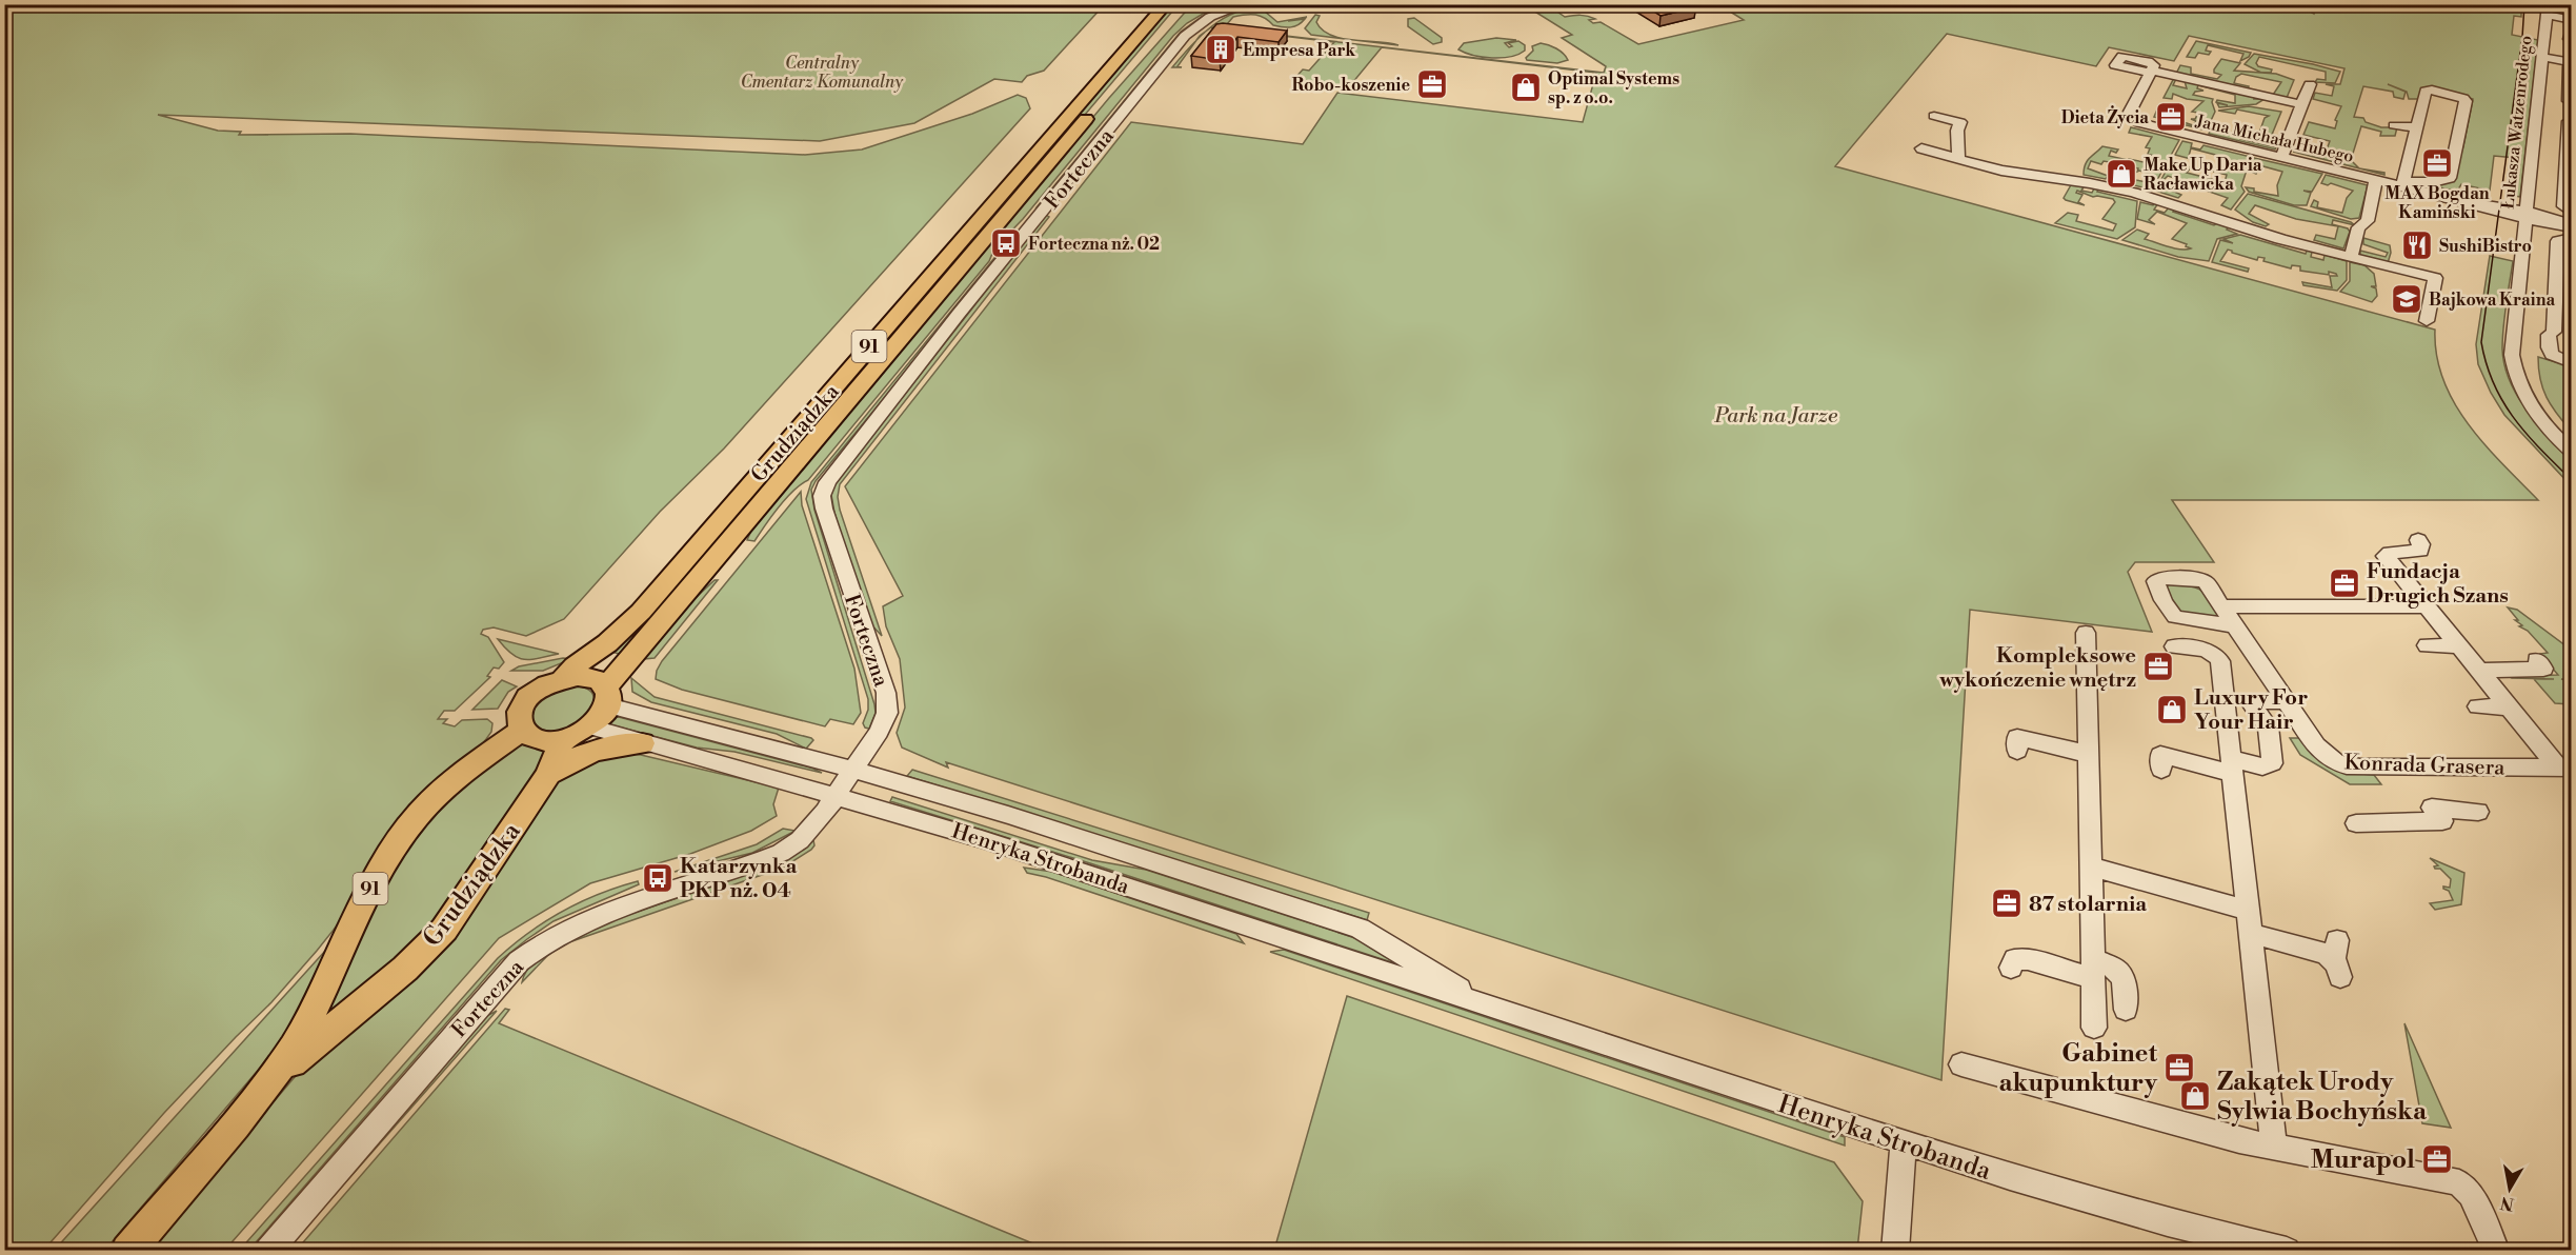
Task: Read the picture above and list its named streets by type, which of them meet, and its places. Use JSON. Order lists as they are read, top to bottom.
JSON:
{
  "streets": {
    "main road": ["91", "Grudziądzka"],
    "street": [
      "Łukasza Watzenrodego",
      "Jana Michała Hubego",
      "Forteczna",
      "Konrada Grasera",
      "Henryka Strobanda"
    ]
  },
  "crossings": [
    ["Forteczna", "Henryka Strobanda"],
    ["91", "Grudziądzka"],
    ["91", "Henryka Strobanda"],
    ["Grudziądzka", "Henryka Strobanda"]
  ],
  "parks": ["Centralny Cmentarz Komunalny", "Park na Jarze"],
  "places": {
    "building": ["Empresa Park"],
    "office": [
      "Robo-koszenie",
      "Dieta Życia",
      "MAX Bogdan Kamiński",
      "Fundacja Drugich Szans",
      "Kompleksowe wykończenie wnętrz",
      "87 stolarnia",
      "Gabinet akupunktury",
      "Murapol"
    ],
    "shop": [
      "Optimal Systems sp. z o.o.",
      "Make Up Daria Racławicka",
      "Luxury For Your Hair",
      "Zakątek Urody Sylwia Bochyńska"
    ],
    "bus stop": ["Forteczna nż. 02", "Katarzynka PKP nż. 04"],
    "restaurant": ["SushiBistro"],
    "school or university": ["Bajkowa Kraina"]
  },
  "north": "bottom"
}
